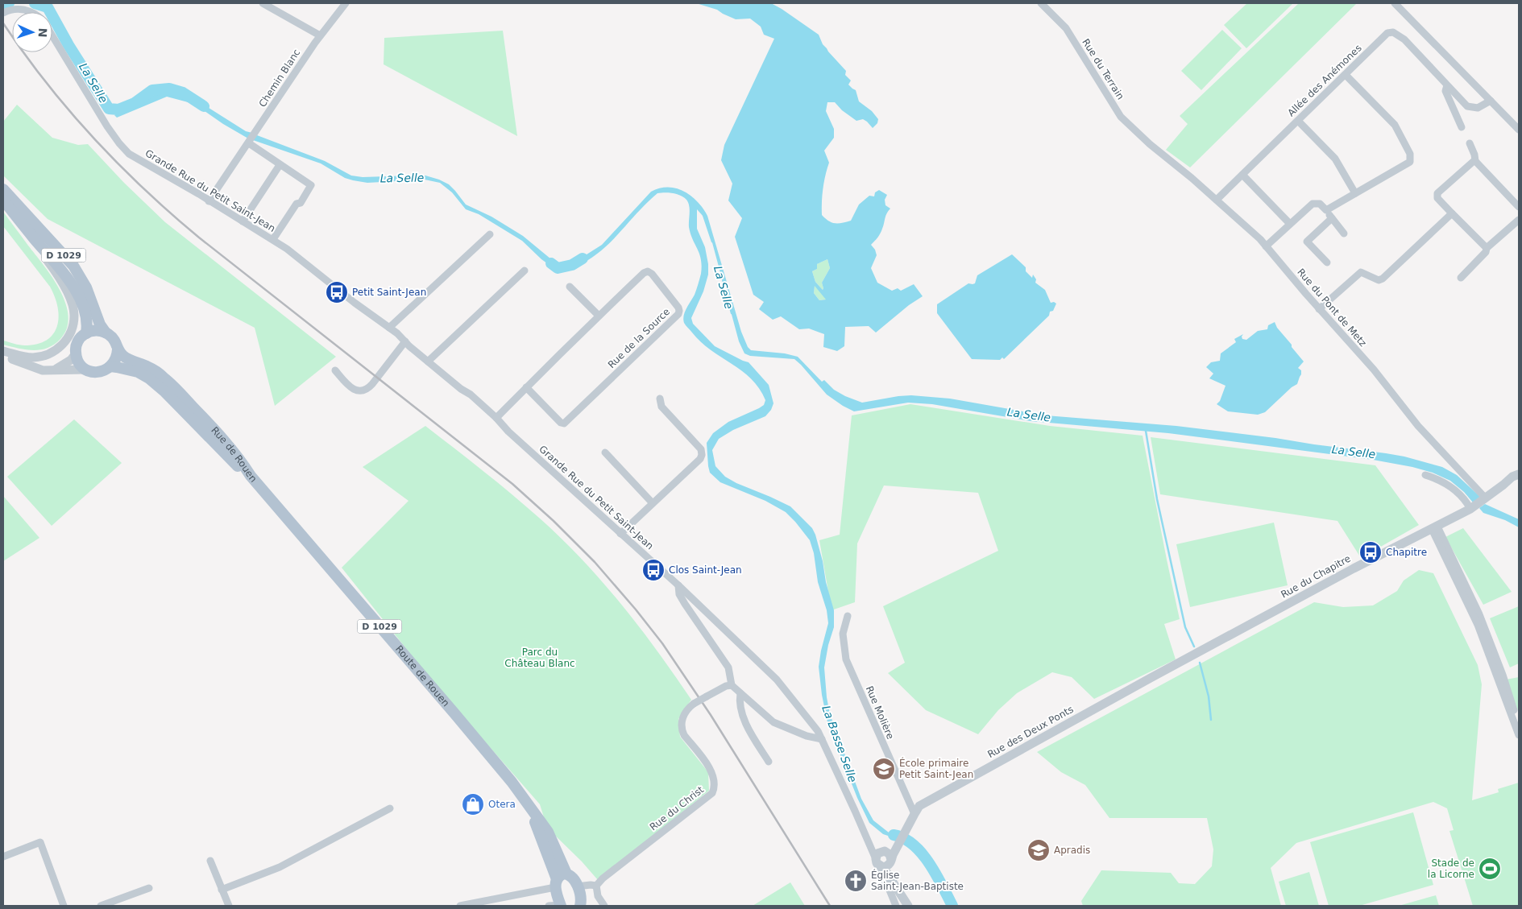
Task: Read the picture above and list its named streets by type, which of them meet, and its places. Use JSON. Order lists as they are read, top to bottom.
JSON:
{
  "streets": {
    "main road": ["D 1029", "Rue de Rouen", "Route de Rouen"],
    "street": [
      "Rue du Terrain",
      "Chemin Blanc",
      "Allée des Anémones",
      "Grande Rue du Petit Saint-Jean",
      "Rue du Pont de Metz",
      "Rue de la Source",
      "Rue du Chapitre",
      "Rue Molière",
      "Rue des Deux Ponts",
      "Rue du Christ"
    ]
  },
  "crossings": [
    ["Rue du Terrain", "Rue du Pont de Metz"],
    ["Chemin Blanc", "Grande Rue du Petit Saint-Jean"],
    ["Allée des Anémones", "Rue du Pont de Metz"],
    ["Grande Rue du Petit Saint-Jean", "Rue de la Source"],
    ["Grande Rue du Petit Saint-Jean", "Rue des Deux Ponts"],
    ["D 1029", "Rue de Rouen"],
    ["Rue du Pont de Metz", "Rue du Chapitre"],
    ["Rue de Rouen", "Route de Rouen"],
    ["Rue du Chapitre", "Rue des Deux Ponts"],
    ["Rue Molière", "Rue des Deux Ponts"]
  ],
  "water": ["La Selle", "La Basse Selle"],
  "parks": ["Parc du Château Blanc"],
  "places": {
    "bus stop": ["Petit Saint-Jean", "Chapitre", "Clos Saint-Jean"],
    "school or university": ["École primaire Petit Saint-Jean", "Apradis"],
    "shop": ["Otera"],
    "sports": ["Stade de la Licorne"],
    "church": ["Église Saint-Jean-Baptiste"]
  },
  "north": "right"
}
